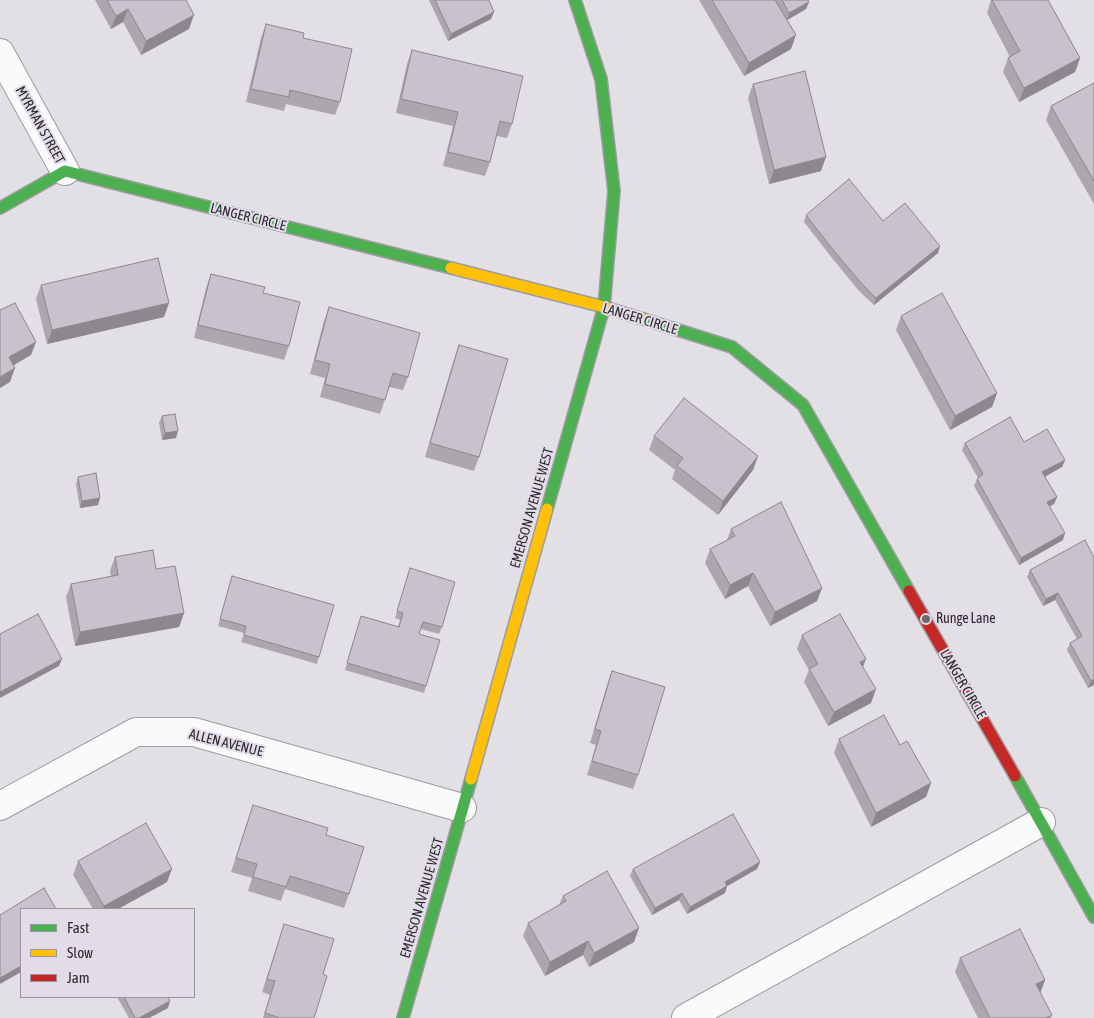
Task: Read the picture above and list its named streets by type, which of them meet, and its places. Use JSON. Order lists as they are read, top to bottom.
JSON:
{
  "streets": {
    "street": [
      "MYRMAN STREET",
      "LANGER CIRCLE",
      "EMERSON AVENUE WEST",
      "ALLEN AVENUE"
    ]
  },
  "crossings": [
    ["MYRMAN STREET", "LANGER CIRCLE"],
    ["LANGER CIRCLE", "EMERSON AVENUE WEST"],
    ["EMERSON AVENUE WEST", "ALLEN AVENUE"]
  ],
  "places": ["Runge Lane"],
  "legend": ["Fast", "Slow", "Jam"]
}
